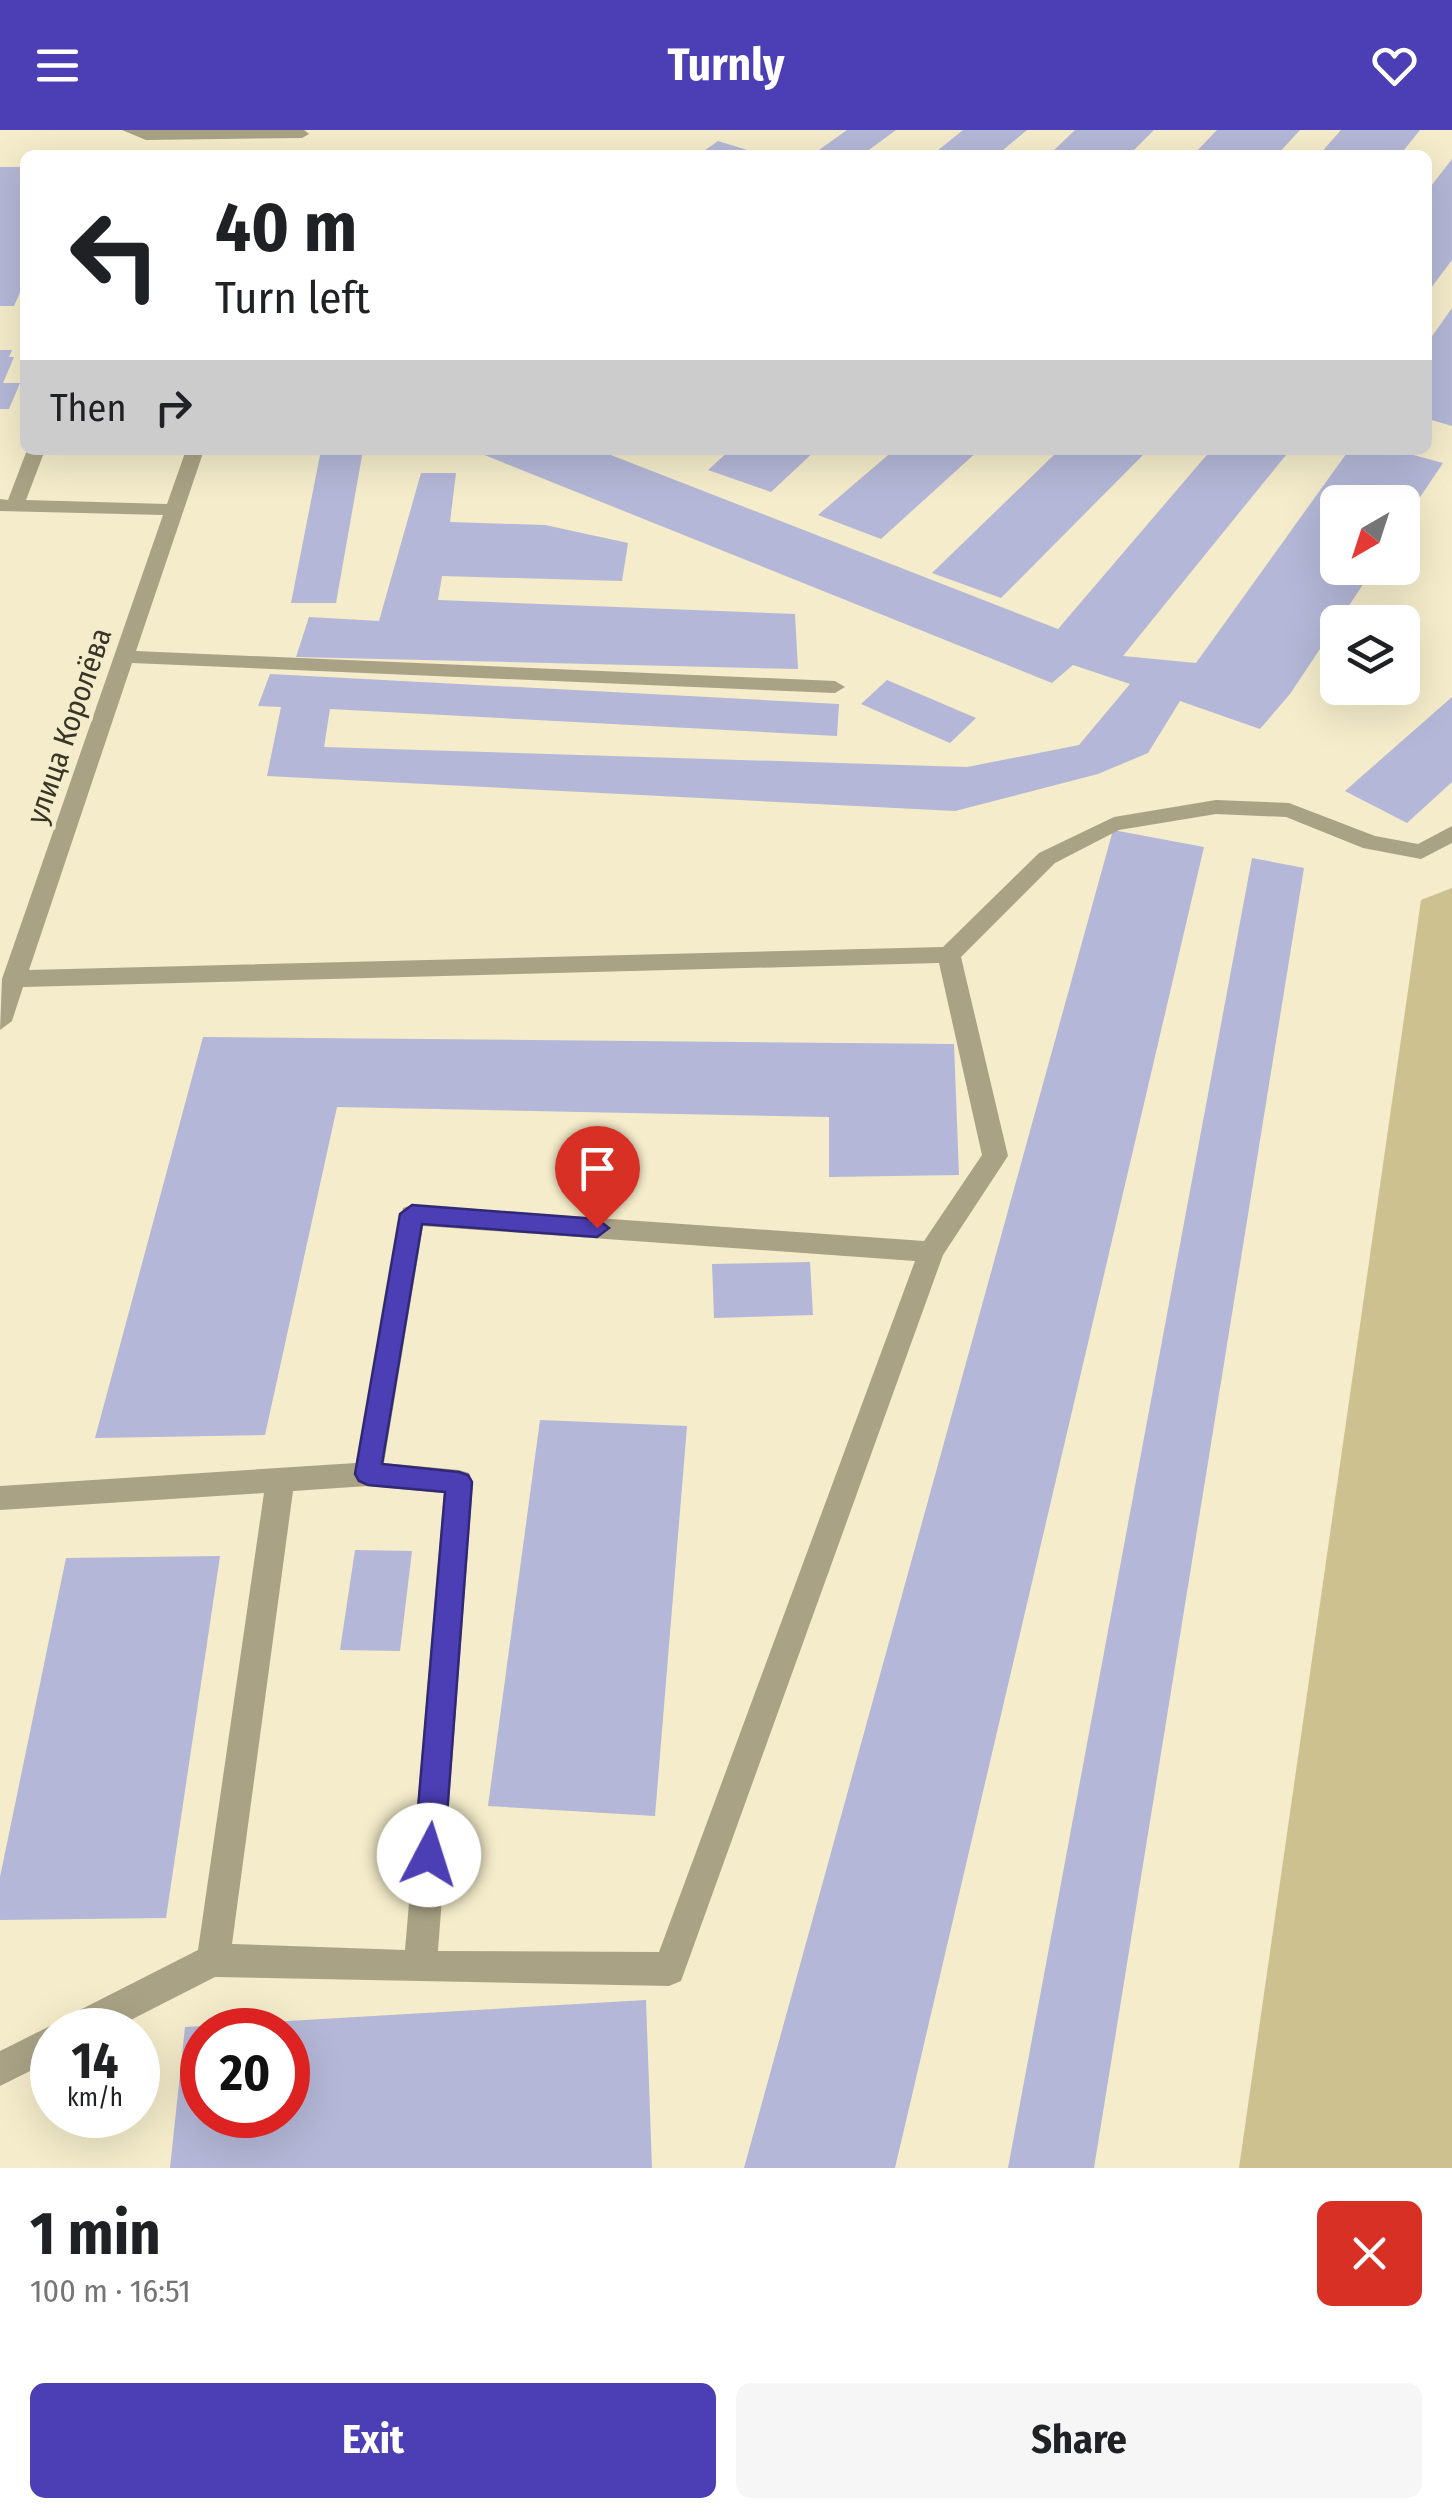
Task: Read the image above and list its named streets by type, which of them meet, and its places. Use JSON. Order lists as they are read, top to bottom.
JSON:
{
  "streets": {
    "street": ["улица Королёва"]
  },
  "north": "bottom left",
  "page": {
    "header": "Turnly",
    "turn": ["40 m", "Turn left"],
    "then": "Then",
    "speed": "14 km/h",
    "limit": "20",
    "heading": ["1 min", "100 m · 16:51"],
    "buttons": ["Exit", "Share"]
  }
}
